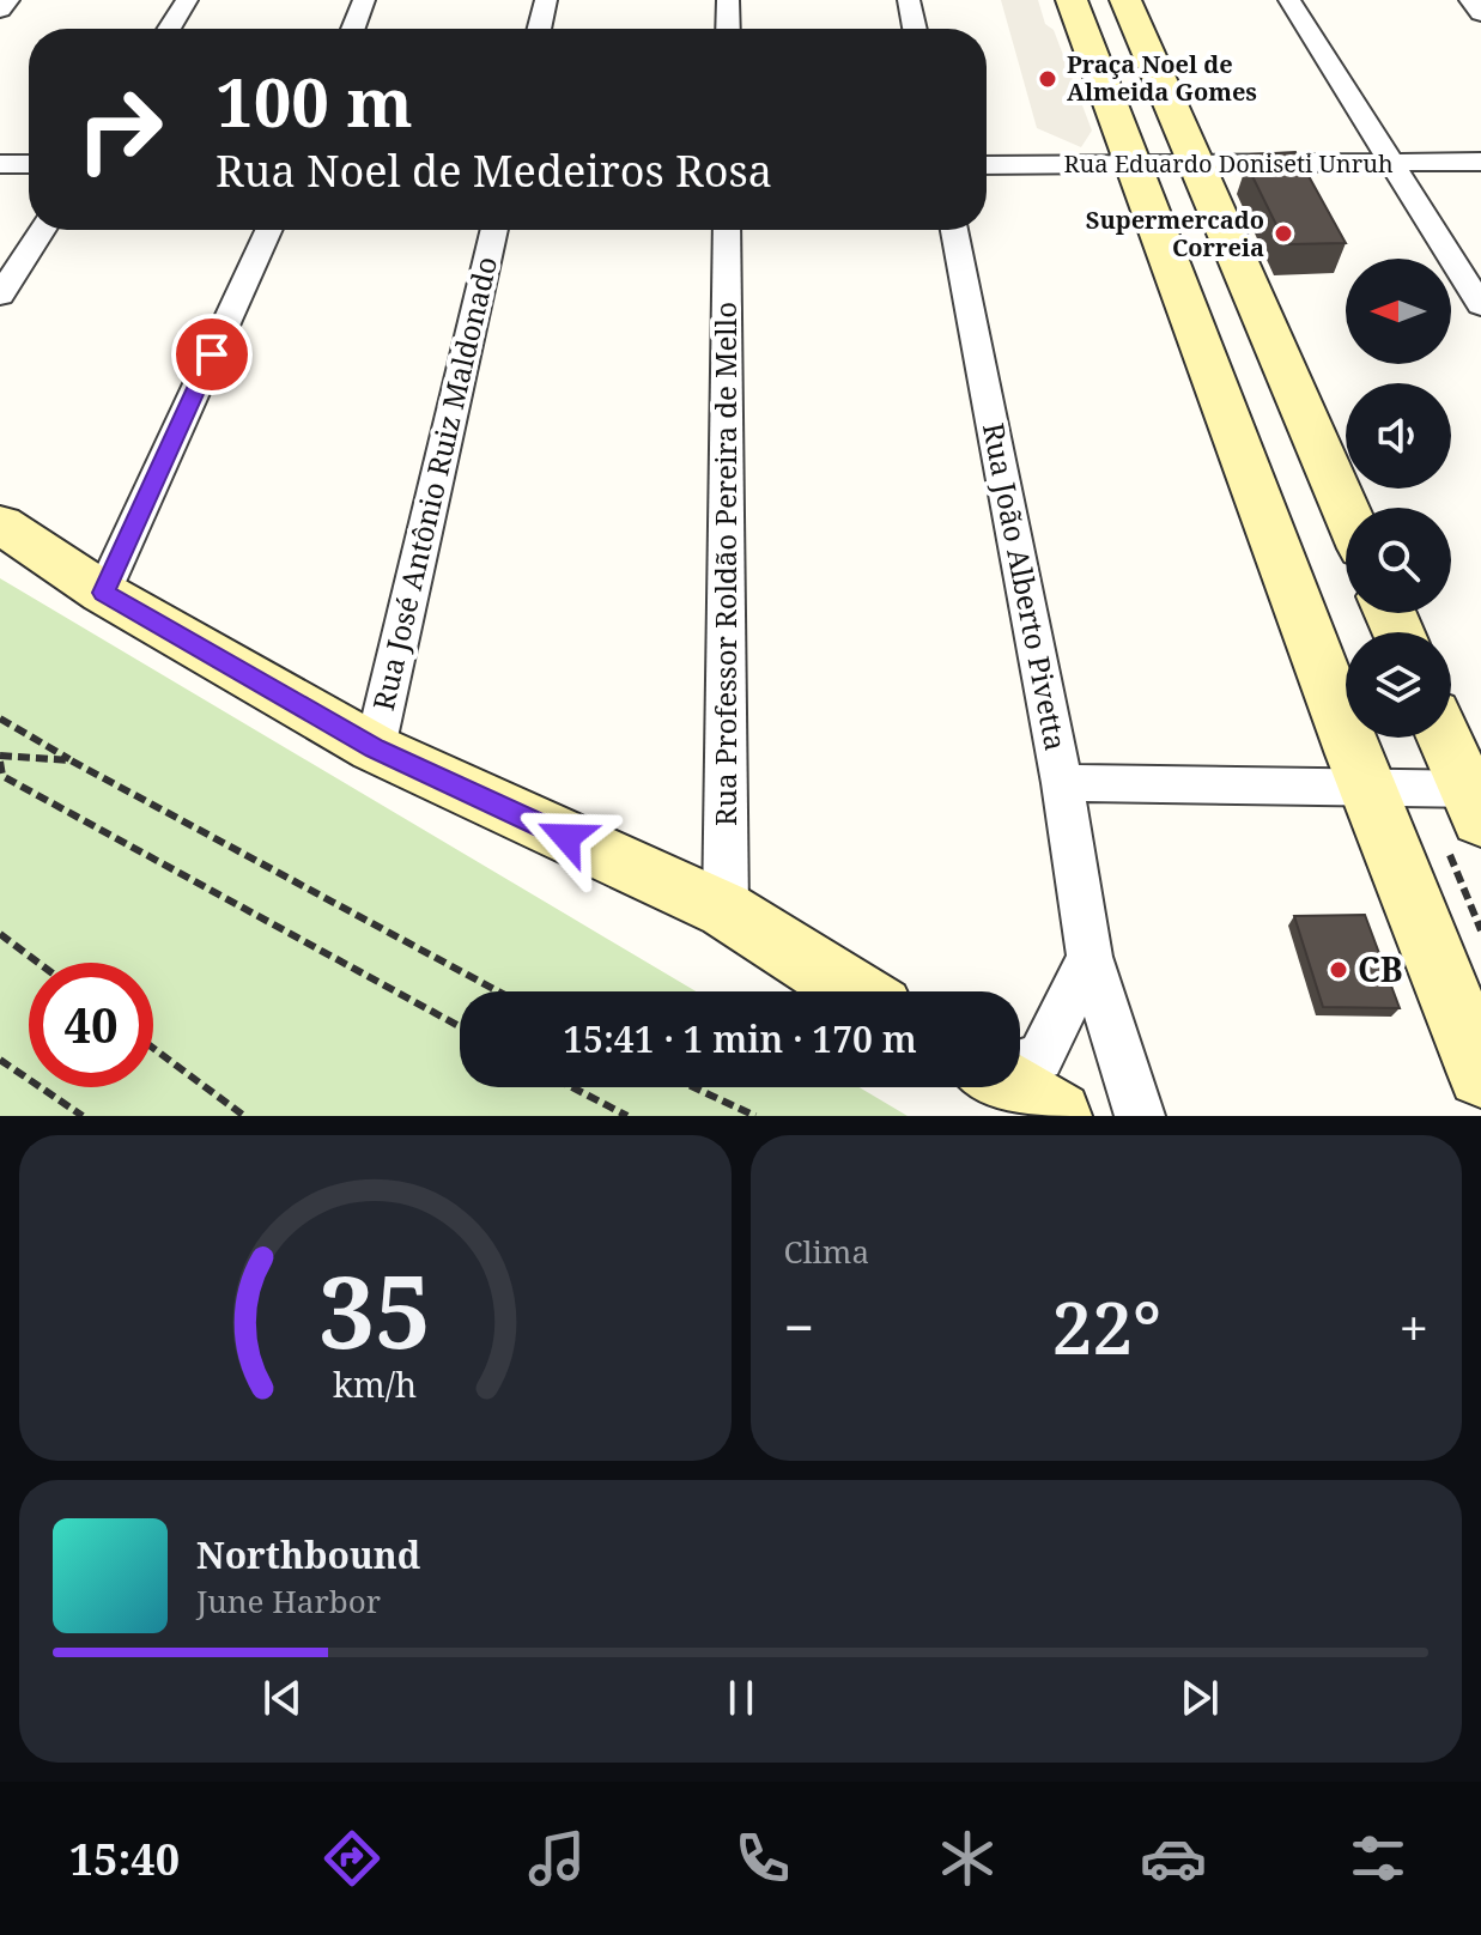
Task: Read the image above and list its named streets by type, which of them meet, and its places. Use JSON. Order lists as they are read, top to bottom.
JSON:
{
  "streets": {
    "street": [
      "Rua Eduardo Doniseti Unruh",
      "Rua José Antônio Ruiz Maldonado",
      "Rua Professor Roldão Pereira de Mello",
      "Rua João Alberto Pivetta"
    ]
  },
  "places": ["Praça Noel de Almeida Gomes", "Supermercado Correia", "CB"],
  "north": "left",
  "page": {
    "turn": ["100 m", "Rua Noel de Medeiros Rosa"],
    "limit": "40",
    "trip": "15:41 · 1 min · 170 m",
    "tile": "Clima",
    "heat": ["−", "22°", "+"],
    "song": ["Northbound", "June Harbor"],
    "tabs": "15:40",
    "gauge": ["35", "km/h"]
  }
}
